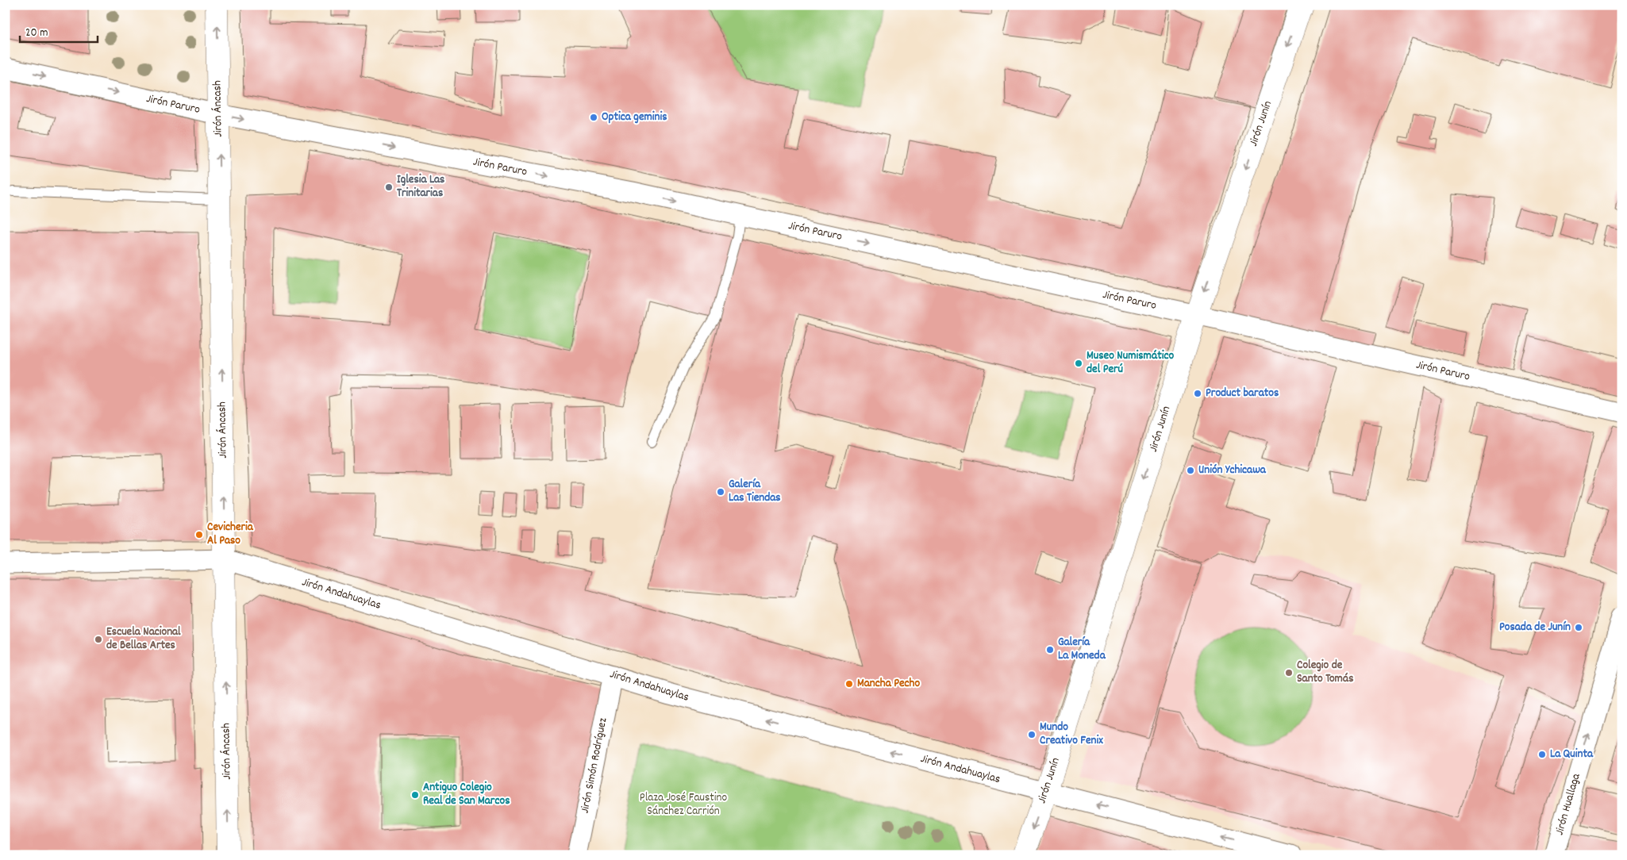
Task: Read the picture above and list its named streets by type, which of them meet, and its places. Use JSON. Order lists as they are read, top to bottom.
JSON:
{
  "streets": {
    "street": [
      "Jirón Paruro",
      "Jirón Áncash",
      "Jirón Junín",
      "Jirón Andahuaylas",
      "Jirón Simón Rodríguez",
      "Jirón Huallaga"
    ]
  },
  "crossings": [
    ["Jirón Paruro", "Jirón Áncash"],
    ["Jirón Paruro", "Jirón Junín"],
    ["Jirón Áncash", "Jirón Andahuaylas"],
    ["Jirón Junín", "Jirón Andahuaylas"],
    ["Jirón Andahuaylas", "Jirón Simón Rodríguez"]
  ],
  "one_way": [
    "Jirón Paruro",
    "Jirón Áncash",
    "Jirón Junín",
    "Jirón Andahuaylas",
    "Jirón Huallaga"
  ],
  "parks": ["Plaza José Faustino Sánchez Carrión"],
  "places": [
    "Optica geminis",
    "Iglesia Las Trinitarias",
    "Museo Numismático del Perú",
    "Product baratos",
    "Unión Ychicawa",
    "Galería Las Tiendas",
    "Cevicheria Al Paso",
    "Posada de Junín",
    "Escuela Nacional de Bellas Artes",
    "Galería La Moneda",
    "Colegio de Santo Tomás",
    "Mancha Pecho",
    "Mundo Creativo Fenix",
    "La Quinta",
    "Antiguo Colegio Real de San Marcos"
  ],
  "scale_bar": "20 m"
}
